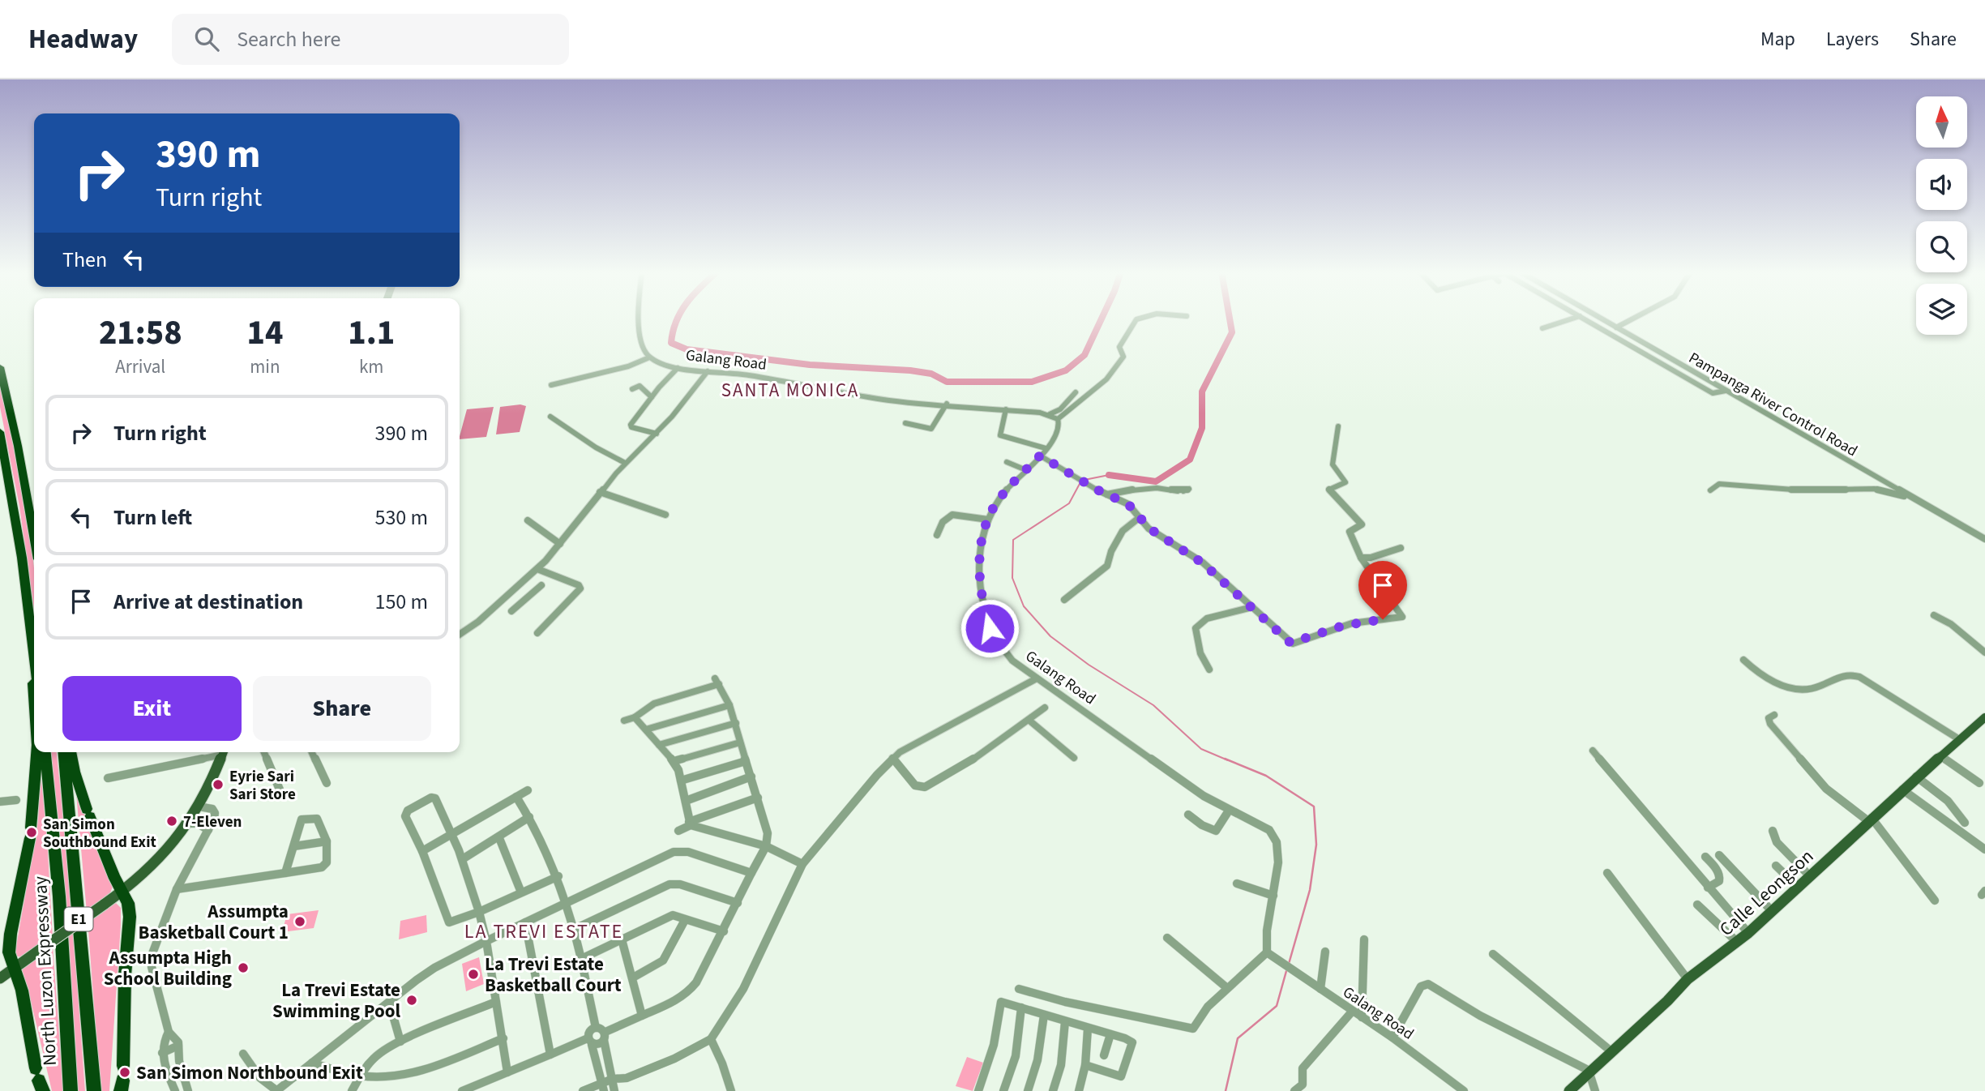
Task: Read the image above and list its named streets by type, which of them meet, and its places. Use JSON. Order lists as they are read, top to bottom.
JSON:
{
  "streets": {
    "highway": ["E1", "North Luzon Expressway"],
    "main road": ["Calle Leongson"],
    "street": ["Galang Road", "Pampanga River Control Road"]
  },
  "districts": ["SANTA MONICA", "LA TREVI ESTATE"],
  "places": [
    "Eyrie Sari Sari Store",
    "7-Eleven",
    "San Simon Southbound Exit",
    "Assumpta Basketball Court 1",
    "Assumpta High School Building",
    "La Trevi Estate Basketball Court",
    "La Trevi Estate Swimming Pool",
    "San Simon Northbound Exit"
  ],
  "north": "top",
  "page": {
    "header": "Headway",
    "search": "Search here",
    "nav": ["Map", "Layers", "Share"],
    "turn": ["390 m", "Turn right"],
    "then": "Then",
    "eta": [
      "21:58",
      "Arrival",
      "14",
      "min",
      "1.1",
      "km"
    ],
    "list": [
      {
        "name": "Turn right",
        "value": "390 m"
      },
      {
        "name": "Turn left",
        "value": "530 m"
      },
      {
        "name": "Arrive at destination",
        "value": "150 m"
      }
    ],
    "buttons": ["Exit", "Share"]
  }
}
